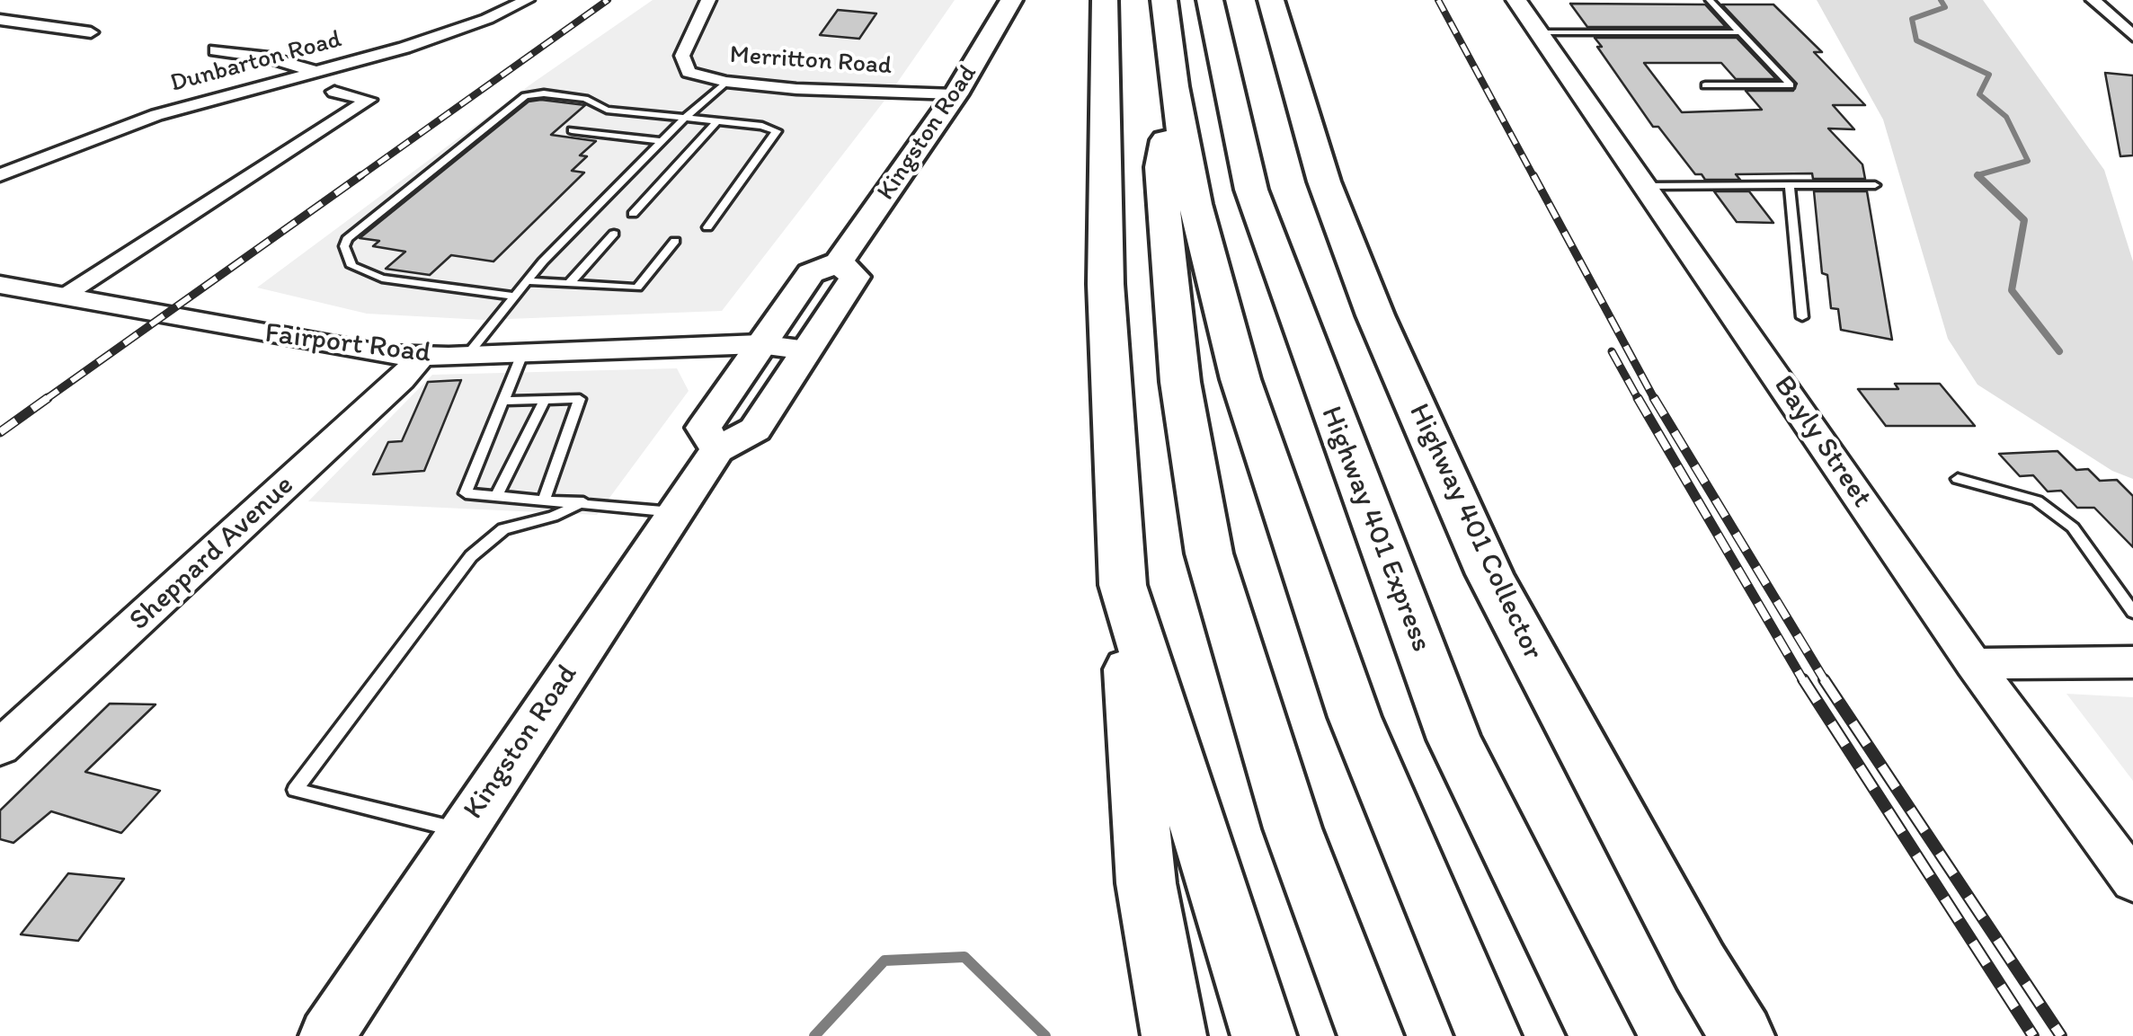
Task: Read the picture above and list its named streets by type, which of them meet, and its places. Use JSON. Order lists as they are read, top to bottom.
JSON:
{
  "streets": {
    "highway": ["Highway 401 Express", "Highway 401 Collector"],
    "main road": ["Kingston Road"],
    "street": [
      "Merritton Road",
      "Dunbarton Road",
      "Fairport Road",
      "Bayly Street",
      "Sheppard Avenue"
    ]
  },
  "crossings": [
    ["Merritton Road", "Kingston Road"],
    ["Kingston Road", "Fairport Road"],
    ["Fairport Road", "Sheppard Avenue"]
  ]
}
